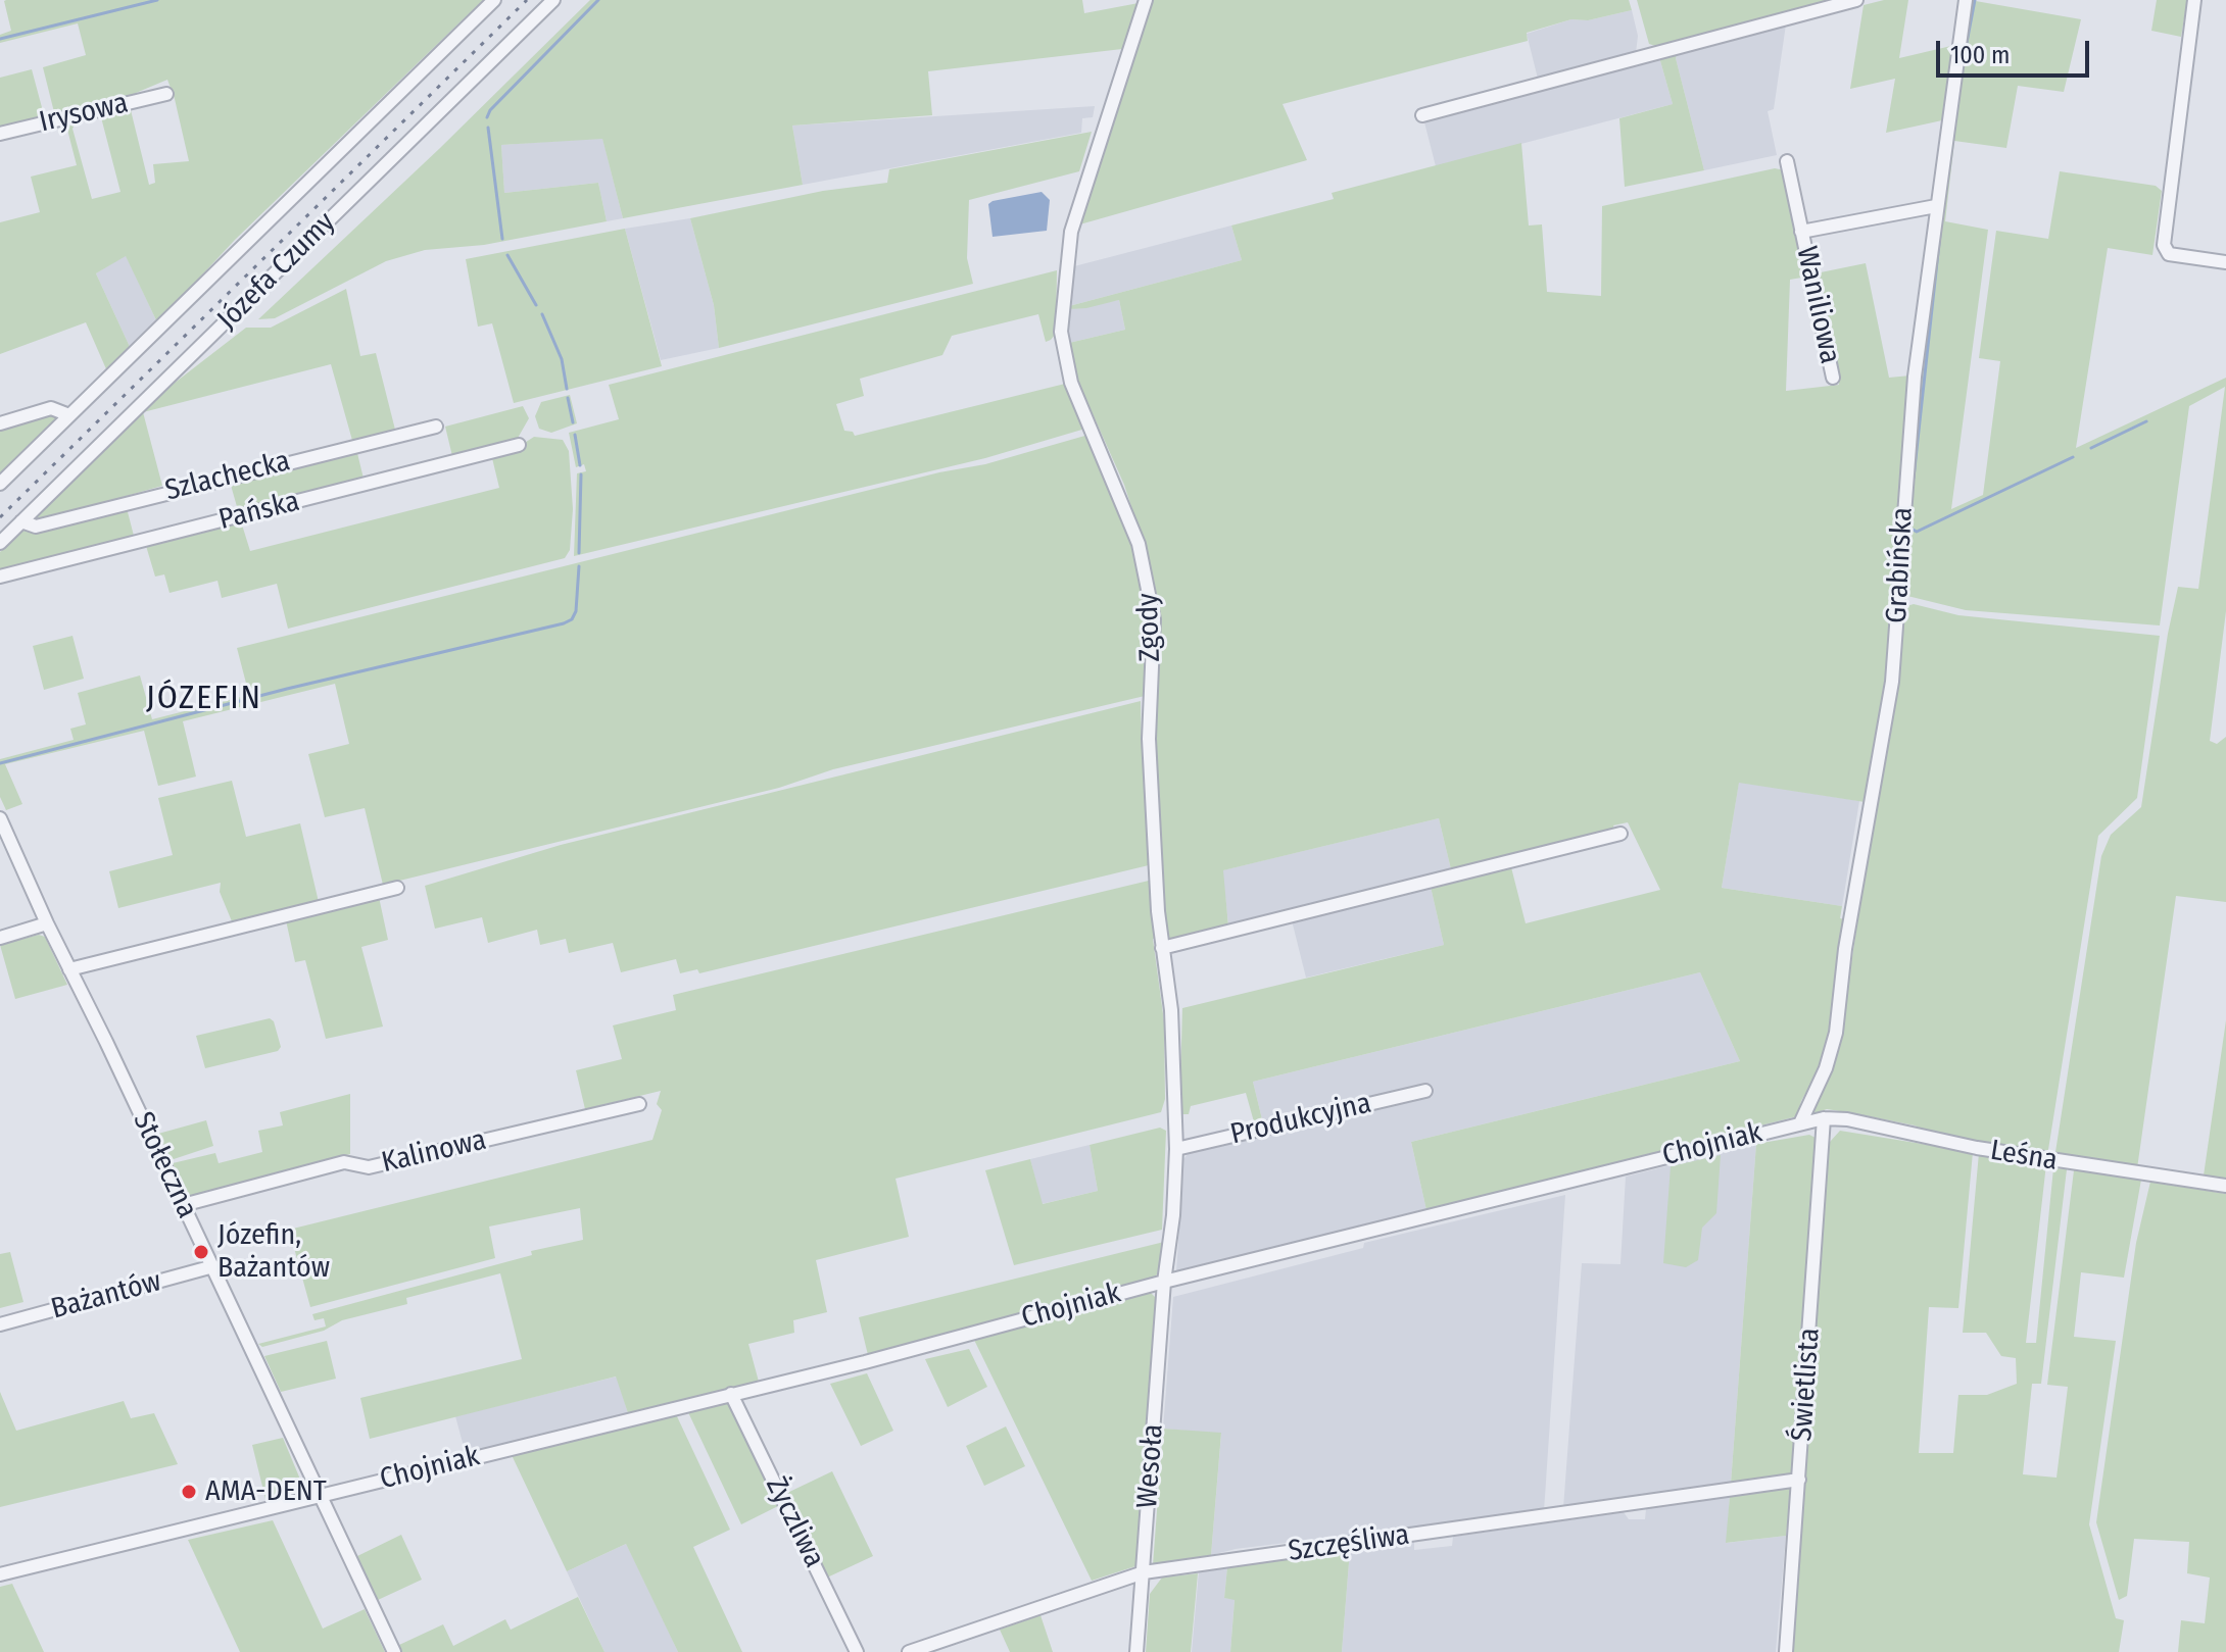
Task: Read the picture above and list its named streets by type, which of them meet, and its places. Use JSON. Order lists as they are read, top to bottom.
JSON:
{
  "streets": {
    "street": [
      "Irysowa",
      "Józefa Czumy",
      "Waniliowa",
      "Szlachecka",
      "Pańska",
      "Grabińska",
      "Zgody",
      "Produkcyjna",
      "Chojniak",
      "Kalinowa",
      "Leśna",
      "Stołeczna",
      "Bażantów",
      "Świetlista",
      "Wesoła",
      "Życzliwa",
      "Szczęśliwa"
    ]
  },
  "crossings": [
    ["Józefa Czumy", "Szlachecka"],
    ["Waniliowa", "Grabińska"],
    ["Grabińska", "Chojniak"],
    ["Zgody", "Produkcyjna"],
    ["Zgody", "Chojniak"],
    ["Zgody", "Wesoła"],
    ["Chojniak", "Leśna"],
    ["Chojniak", "Stołeczna"],
    ["Chojniak", "Świetlista"],
    ["Chojniak", "Wesoła"],
    ["Chojniak", "Życzliwa"],
    ["Kalinowa", "Stołeczna"],
    ["Leśna", "Świetlista"],
    ["Stołeczna", "Bażantów"],
    ["Świetlista", "Szczęśliwa"],
    ["Wesoła", "Szczęśliwa"]
  ],
  "districts": ["JÓZEFIN"],
  "places": ["Józefin, Bażantów", "AMA-DENT"],
  "scale_bar": "100 m"
}
